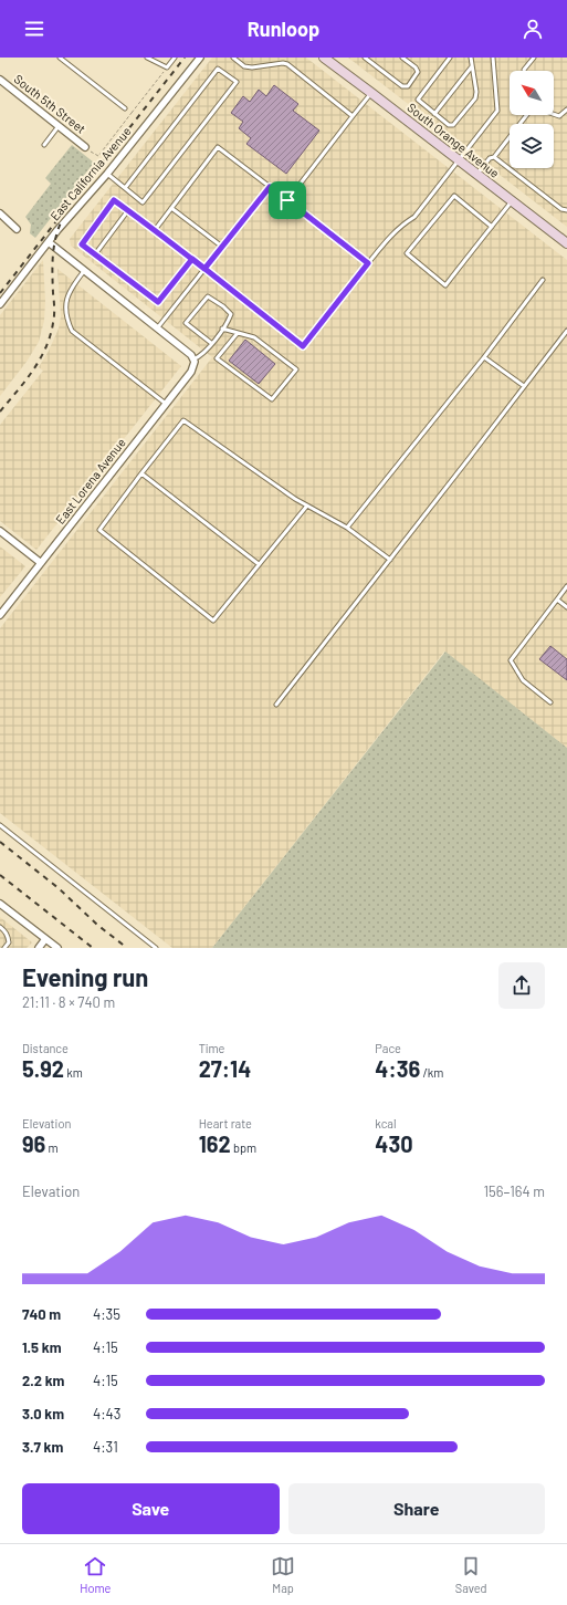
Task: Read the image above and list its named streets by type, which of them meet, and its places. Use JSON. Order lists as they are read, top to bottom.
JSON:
{
  "streets": {
    "street": [
      "South 5th Street",
      "South Orange Avenue",
      "East California Avenue",
      "East Lorena Avenue"
    ]
  },
  "north": "top left",
  "page": {
    "header": "Runloop",
    "heading": ["Evening run", "21:11 · 8 × 740 m"],
    "stats": [
      ["Distance", "5.92 km"],
      ["Time", "27:14"],
      ["Pace", "4:36 /km"],
      ["Elevation", "96 m"],
      ["Heart rate", "162 bpm"],
      ["kcal", "430"]
    ],
    "chart": ["Elevation", "156–164 m"],
    "list": [
      {
        "name": "740 m",
        "note": "4:35"
      },
      {
        "name": "1.5 km",
        "note": "4:15"
      },
      {
        "name": "2.2 km",
        "note": "4:15"
      },
      {
        "name": "3.0 km",
        "note": "4:43"
      },
      {
        "name": "3.7 km",
        "note": "4:31"
      }
    ],
    "buttons": ["Save", "Share"],
    "tabs": ["Home", "Map", "Saved"]
  }
}
